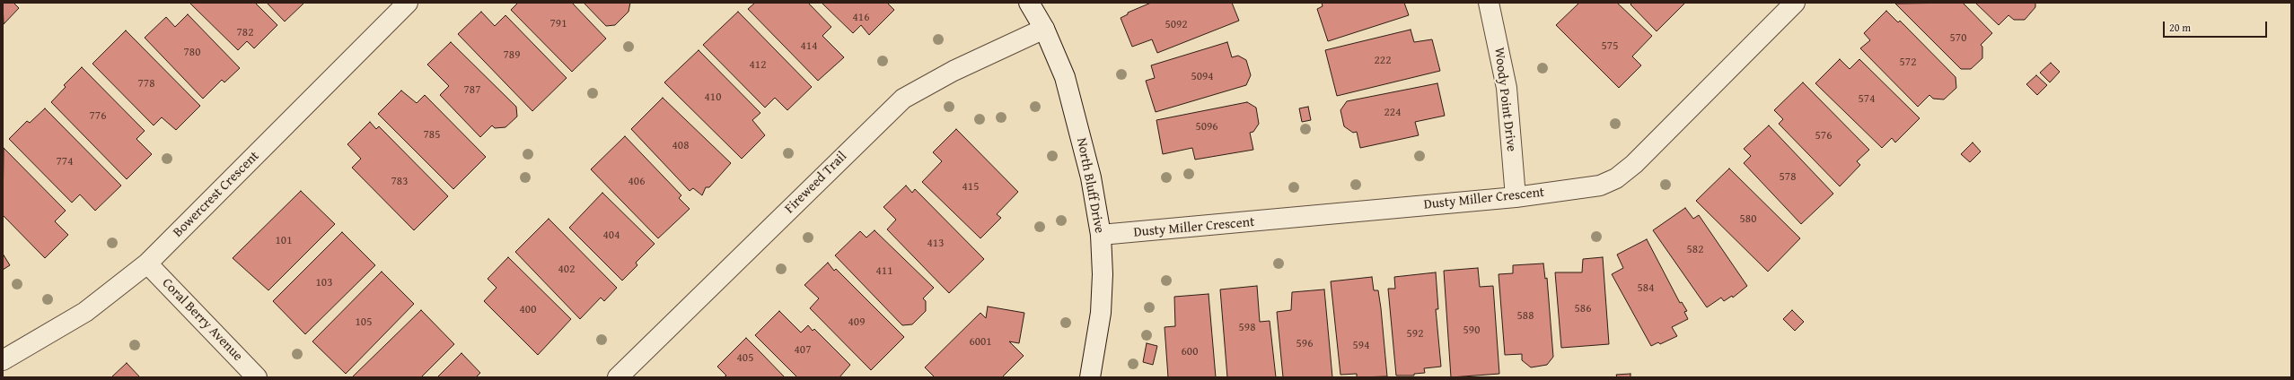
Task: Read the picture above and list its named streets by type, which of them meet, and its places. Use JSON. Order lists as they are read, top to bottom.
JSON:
{
  "streets": {
    "street": [
      "Woody Point Drive",
      "Fireweed Trail",
      "North Bluff Drive",
      "Bowercrest Crescent",
      "Dusty Miller Crescent",
      "Coral Berry Avenue"
    ]
  },
  "crossings": [
    ["Woody Point Drive", "Dusty Miller Crescent"],
    ["Fireweed Trail", "North Bluff Drive"],
    ["North Bluff Drive", "Dusty Miller Crescent"],
    ["Bowercrest Crescent", "Coral Berry Avenue"]
  ],
  "house_numbers": [
    "416",
    "791",
    "5092",
    "782",
    "570",
    "414",
    "575",
    "780",
    "789",
    "222",
    "572",
    "412",
    "5094",
    "778",
    "787",
    "410",
    "574",
    "224",
    "776",
    "5096",
    "785",
    "576",
    "408",
    "774",
    "578",
    "783",
    "406",
    "415",
    "580",
    "404",
    "101",
    "413",
    "582",
    "402",
    "411",
    "103",
    "584",
    "586",
    "400",
    "588",
    "105",
    "409",
    "598",
    "590",
    "592",
    "6001",
    "596",
    "594",
    "407",
    "600",
    "405"
  ],
  "scale_bar": "20 m"
}
